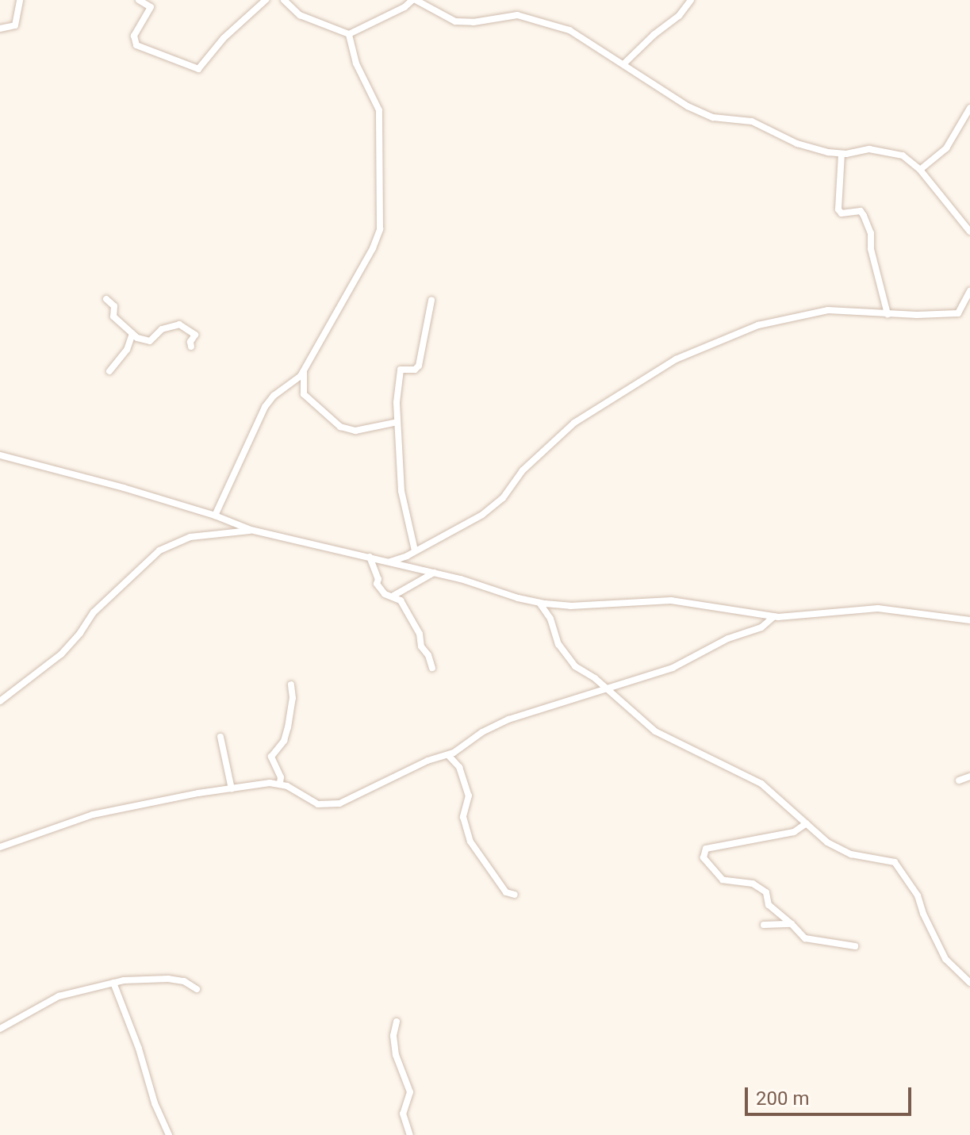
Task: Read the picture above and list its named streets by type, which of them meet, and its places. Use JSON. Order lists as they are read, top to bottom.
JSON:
{
  "scale_bar": "200 m"
}
